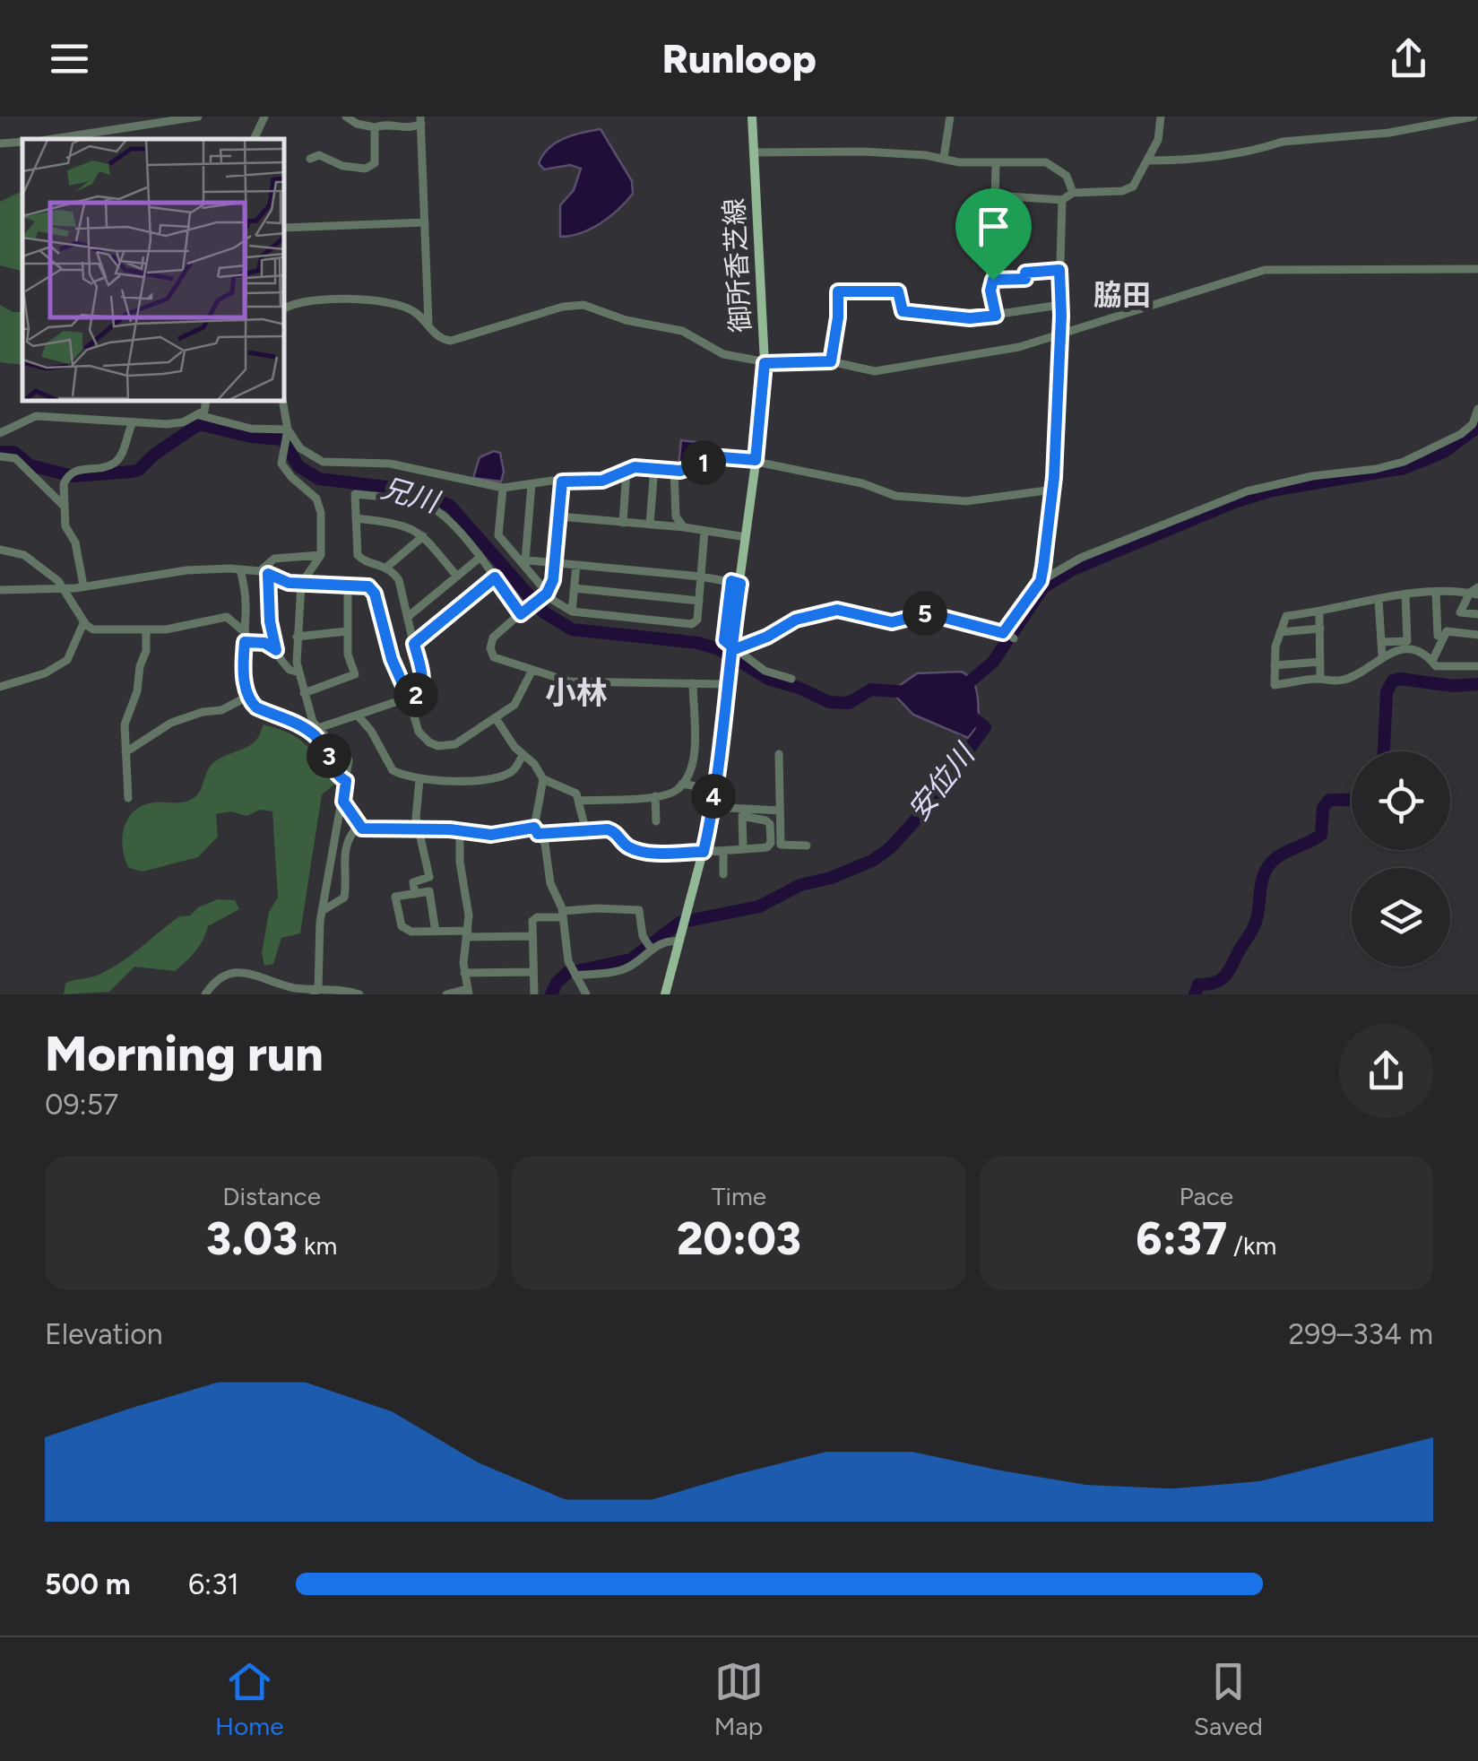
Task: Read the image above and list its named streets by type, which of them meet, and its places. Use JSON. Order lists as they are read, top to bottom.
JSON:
{
  "streets": {
    "main road": ["御所香芝線"]
  },
  "districts": ["脇田", "小林"],
  "water": ["兄川", "安位川"],
  "page": {
    "header": "Runloop",
    "pins": [
      "1",
      "5",
      "2",
      "3",
      "4"
    ],
    "heading": ["Morning run", "09:57"],
    "stats": [
      ["Distance", "3.03 km"],
      ["Time", "20:03"],
      ["Pace", "6:37 /km"]
    ],
    "chart": ["Elevation", "299–334 m"],
    "list": [
      {
        "name": "500 m",
        "note": "6:31"
      }
    ],
    "tabs": ["Home", "Map", "Saved"]
  }
}
